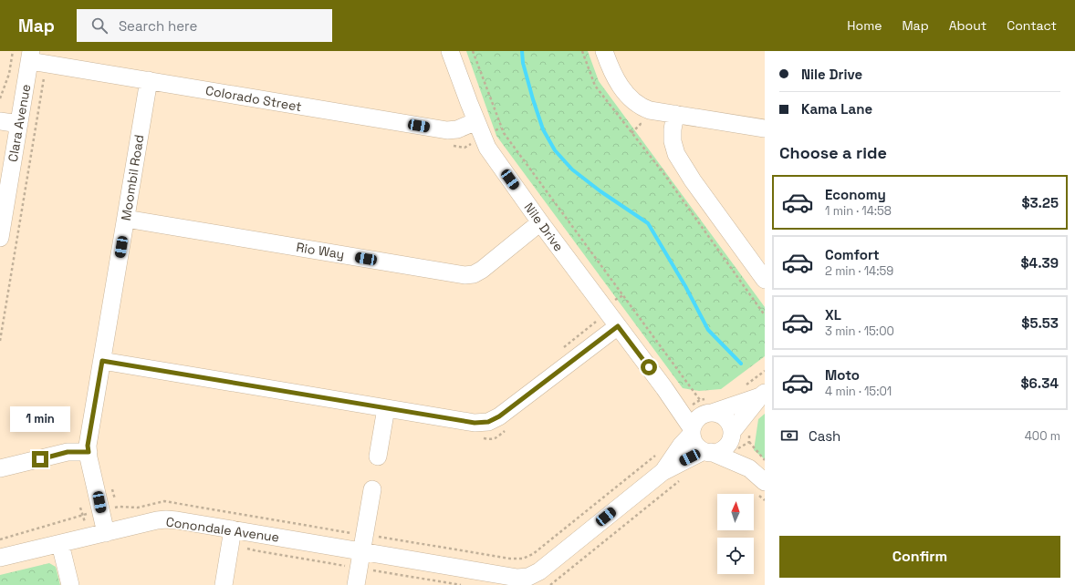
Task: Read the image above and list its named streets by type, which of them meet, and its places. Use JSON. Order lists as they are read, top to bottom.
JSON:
{
  "streets": {
    "street": [
      "Colorado Street",
      "Clara Avenue",
      "Moombil Road",
      "Nile Drive",
      "Rio Way",
      "Conondale Avenue"
    ]
  },
  "crossings": [
    ["Colorado Street", "Clara Avenue"],
    ["Colorado Street", "Moombil Road"],
    ["Colorado Street", "Nile Drive"],
    ["Moombil Road", "Rio Way"],
    ["Moombil Road", "Conondale Avenue"],
    ["Nile Drive", "Rio Way"],
    ["Nile Drive", "Conondale Avenue"]
  ],
  "north": "top",
  "page": {
    "header": "Map",
    "search": "Search here",
    "nav": [
      "Home",
      "Map",
      "About",
      "Contact"
    ],
    "banner": ["Nile Drive", "Kama Lane"],
    "heading": "Choose a ride",
    "list": [
      {
        "name": "Economy",
        "note": "1 min · 14:58",
        "value": "$3.25"
      },
      {
        "name": "Comfort",
        "note": "2 min · 14:59",
        "value": "$4.39"
      },
      {
        "name": "XL",
        "note": "3 min · 15:00",
        "value": "$5.53"
      },
      {
        "name": "Moto",
        "note": "4 min · 15:01",
        "value": "$6.34"
      }
    ],
    "bubble": "1 min",
    "pay": ["Cash", "400 m"],
    "buttons": "Confirm"
  }
}
